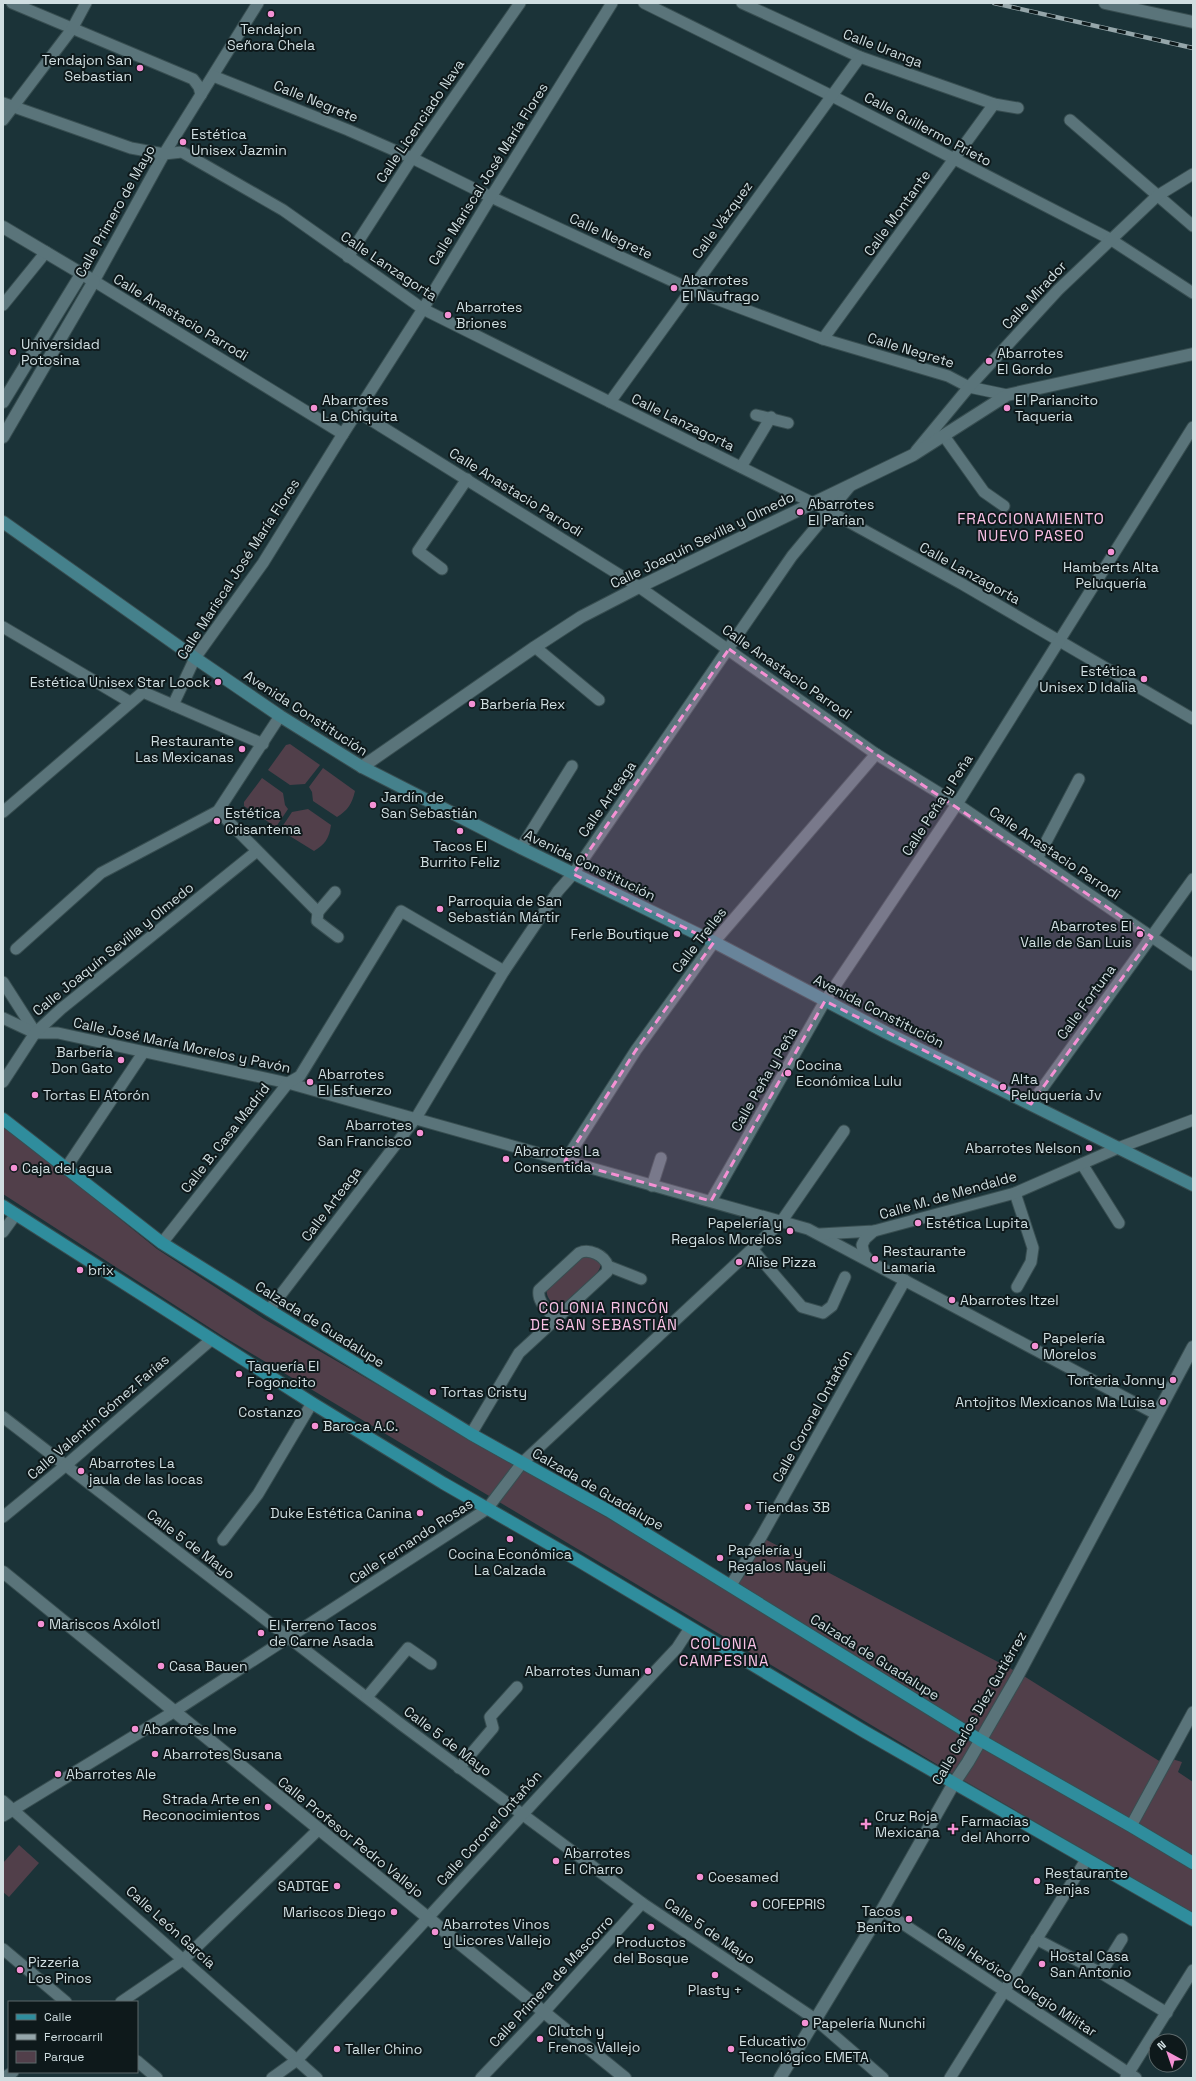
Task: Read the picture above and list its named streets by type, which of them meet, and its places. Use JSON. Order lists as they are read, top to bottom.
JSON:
{
  "streets": {
    "main road": ["Avenida Constitución", "Calzada de Guadalupe"],
    "street": [
      "Calle Uranga",
      "Calle Negrete",
      "Calle Licenciado Nava",
      "Calle Guillermo Prieto",
      "Calle Mariscal José María Flores",
      "Calle Primero de Mayo",
      "Calle Montante",
      "Calle Vázquez",
      "Calle Lanzagorta",
      "Calle Mirador",
      "Calle Anastacio Parrodi",
      "Calle Joaquín Sevilla y Olmedo",
      "Calle Arteaga",
      "Calle Peña y Peña",
      "Calle Trelles",
      "Calle Fortuna",
      "Calle José María Morelos y Pavón",
      "Calle B. Casa Madrid",
      "Calle M. de Mendalde",
      "Calle Coronel Ontañón",
      "Calle Valentín Gómez Farías",
      "Calle Fernando Rosas",
      "Calle 5 de Mayo",
      "Calle Carlos Díez Gutiérrez",
      "Calle Profesor Pedro Vallejo",
      "Calle León García",
      "Calle Primera de Mascorro",
      "Calle Heróico Colegio Militar"
    ]
  },
  "crossings": [
    ["Calle Uranga", "Calle Montante"],
    ["Calle Uranga", "Calle Vázquez"],
    ["Calle Negrete", "Calle Licenciado Nava"],
    ["Calle Negrete", "Calle Mariscal José María Flores"],
    ["Calle Negrete", "Calle Primero de Mayo"],
    ["Calle Negrete", "Calle Montante"],
    ["Calle Negrete", "Calle Vázquez"],
    ["Calle Negrete", "Calle Mirador"],
    ["Calle Negrete", "Calle Joaquín Sevilla y Olmedo"],
    ["Calle Licenciado Nava", "Calle Lanzagorta"],
    ["Calle Guillermo Prieto", "Calle Montante"],
    ["Calle Guillermo Prieto", "Calle Vázquez"],
    ["Calle Guillermo Prieto", "Calle Mirador"],
    ["Calle Mariscal José María Flores", "Calle Lanzagorta"],
    ["Calle Mariscal José María Flores", "Calle Anastacio Parrodi"],
    ["Calle Mariscal José María Flores", "Avenida Constitución"],
    ["Calle Primero de Mayo", "Calle Lanzagorta"],
    ["Calle Primero de Mayo", "Calle Anastacio Parrodi"],
    ["Calle Vázquez", "Calle Lanzagorta"],
    ["Calle Lanzagorta", "Calle Joaquín Sevilla y Olmedo"],
    ["Calle Lanzagorta", "Calle Arteaga"],
    ["Calle Lanzagorta", "Calle Peña y Peña"],
    ["Calle Mirador", "Calle Joaquín Sevilla y Olmedo"],
    ["Calle Anastacio Parrodi", "Calle Joaquín Sevilla y Olmedo"],
    ["Calle Anastacio Parrodi", "Calle Arteaga"],
    ["Calle Anastacio Parrodi", "Calle Peña y Peña"],
    ["Calle Anastacio Parrodi", "Calle Trelles"],
    ["Calle Anastacio Parrodi", "Calle Fortuna"],
    ["Calle Joaquín Sevilla y Olmedo", "Avenida Constitución"],
    ["Calle Joaquín Sevilla y Olmedo", "Calle Arteaga"],
    ["Calle Joaquín Sevilla y Olmedo", "Calle José María Morelos y Pavón"],
    ["Avenida Constitución", "Calle Arteaga"],
    ["Avenida Constitución", "Calle Peña y Peña"],
    ["Avenida Constitución", "Calle Trelles"],
    ["Avenida Constitución", "Calle Fortuna"],
    ["Avenida Constitución", "Calle M. de Mendalde"],
    ["Calle Arteaga", "Calle José María Morelos y Pavón"],
    ["Calle Arteaga", "Calle B. Casa Madrid"],
    ["Calle Arteaga", "Calzada de Guadalupe"],
    ["Calle Peña y Peña", "Calle José María Morelos y Pavón"],
    ["Calle Trelles", "Calle José María Morelos y Pavón"],
    ["Calle José María Morelos y Pavón", "Calle B. Casa Madrid"],
    ["Calle José María Morelos y Pavón", "Calle M. de Mendalde"],
    ["Calle José María Morelos y Pavón", "Calle Coronel Ontañón"],
    ["Calle José María Morelos y Pavón", "Calle Fernando Rosas"],
    ["Calle José María Morelos y Pavón", "Calle Carlos Díez Gutiérrez"],
    ["Calle B. Casa Madrid", "Calzada de Guadalupe"],
    ["Calzada de Guadalupe", "Calle Coronel Ontañón"],
    ["Calzada de Guadalupe", "Calle Fernando Rosas"],
    ["Calzada de Guadalupe", "Calle Carlos Díez Gutiérrez"],
    ["Calle Coronel Ontañón", "Calle 5 de Mayo"],
    ["Calle Coronel Ontañón", "Calle Profesor Pedro Vallejo"],
    ["Calle Coronel Ontañón", "Calle León García"],
    ["Calle Valentín Gómez Farías", "Calle 5 de Mayo"],
    ["Calle Fernando Rosas", "Calle 5 de Mayo"],
    ["Calle Fernando Rosas", "Calle Profesor Pedro Vallejo"],
    ["Calle Fernando Rosas", "Calle León García"],
    ["Calle 5 de Mayo", "Calle Carlos Díez Gutiérrez"],
    ["Calle 5 de Mayo", "Calle Primera de Mascorro"],
    ["Calle Carlos Díez Gutiérrez", "Calle Heróico Colegio Militar"],
    ["Calle Profesor Pedro Vallejo", "Calle Primera de Mascorro"]
  ],
  "districts": ["FRACCIONAMIENTO NUEVO PASEO", "COLONIA RINCÓN DE SAN SEBASTIÁN", "COLONIA CAMPESINA"],
  "places": {
    "other": [
      "Tendajon Señora Chela",
      "Tendajon San Sebastian",
      "Estética Unisex Jazmin",
      "Abarrotes El Naufrago",
      "Abarrotes Briones",
      "Universidad Potosina",
      "Abarrotes El Gordo",
      "Abarrotes La Chiquita",
      "El Pariancito Taqueria",
      "Abarrotes El Parian",
      "Hamberts Alta Peluquería",
      "Estética Unisex D Idalia",
      "Estética Unisex Star Loock",
      "Barbería Rex",
      "Restaurante Las Mexicanas",
      "Jardín de San Sebastián",
      "Estética Crisantema",
      "Tacos El Burrito Feliz",
      "Parroquia de San Sebastián Mártir",
      "Ferle Boutique",
      "Abarrotes El Valle de San Luis",
      "Barbería Don Gato",
      "Cocina Económica Lulu",
      "Abarrotes El Esfuerzo",
      "Alta Peluquería Jv",
      "Tortas El Atorón",
      "Abarrotes San Francisco",
      "Abarrotes Nelson",
      "Abarrotes La Consentida",
      "Caja del agua",
      "Estética Lupita",
      "Papelería y Regalos Morelos",
      "Restaurante Lamaria",
      "Alise Pizza",
      "brix",
      "Abarrotes Itzel",
      "Papelería Morelos",
      "Taquería El Fogoncito",
      "Torteria Jonny",
      "Tortas Cristy",
      "Costanzo",
      "Antojitos Mexicanos Ma Luisa",
      "Baroca A.C.",
      "Abarrotes La jaula de las locas",
      "Tiendas 3B",
      "Duke Estética Canina",
      "Cocina Económica La Calzada",
      "Papelería y Regalos Nayeli",
      "Mariscos Axólotl",
      "El Terreno Tacos de Carne Asada",
      "Casa Bauen",
      "Abarrotes Juman",
      "Abarrotes Ime",
      "Abarrotes Susana",
      "Abarrotes Ale",
      "Strada Arte en Reconocimientos",
      "Abarrotes El Charro",
      "Coesamed",
      "Restaurante Benjas",
      "SADTGE",
      "COFEPRIS",
      "Mariscos Diego",
      "Tacos Benito",
      "Productos del Bosque",
      "Abarrotes Vinos y Licores Vallejo",
      "Hostal Casa San Antonio",
      "Pizzeria Los Pinos",
      "Plasty +",
      "Papelería Nunchi",
      "Clutch y Frenos Vallejo",
      "Taller Chino",
      "Educativo Tecnológico EMETA"
    ],
    "health": ["Cruz Roja Mexicana", "Farmacias del Ahorro"]
  },
  "legend": ["Calle", "Ferrocarril", "Parque"],
  "north": "top left"
}
